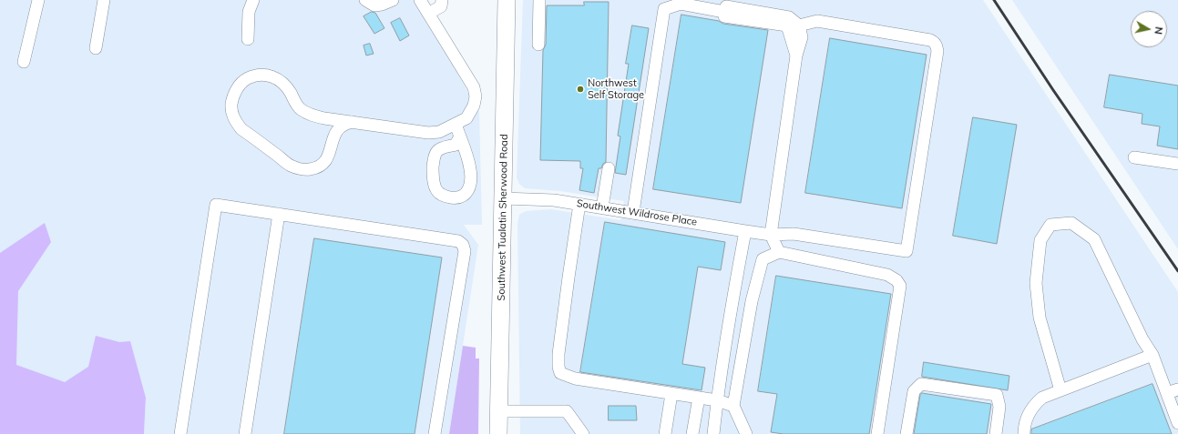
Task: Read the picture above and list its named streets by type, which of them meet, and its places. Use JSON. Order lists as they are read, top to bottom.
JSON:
{
  "streets": {
    "highway": ["Southwest Tualatin Sherwood Road"],
    "street": ["Southwest Wildrose Place"]
  },
  "crossings": [
    ["Southwest Wildrose Place", "Southwest Tualatin Sherwood Road"]
  ],
  "places": ["Northwest Self Storage"],
  "north": "right"
}
